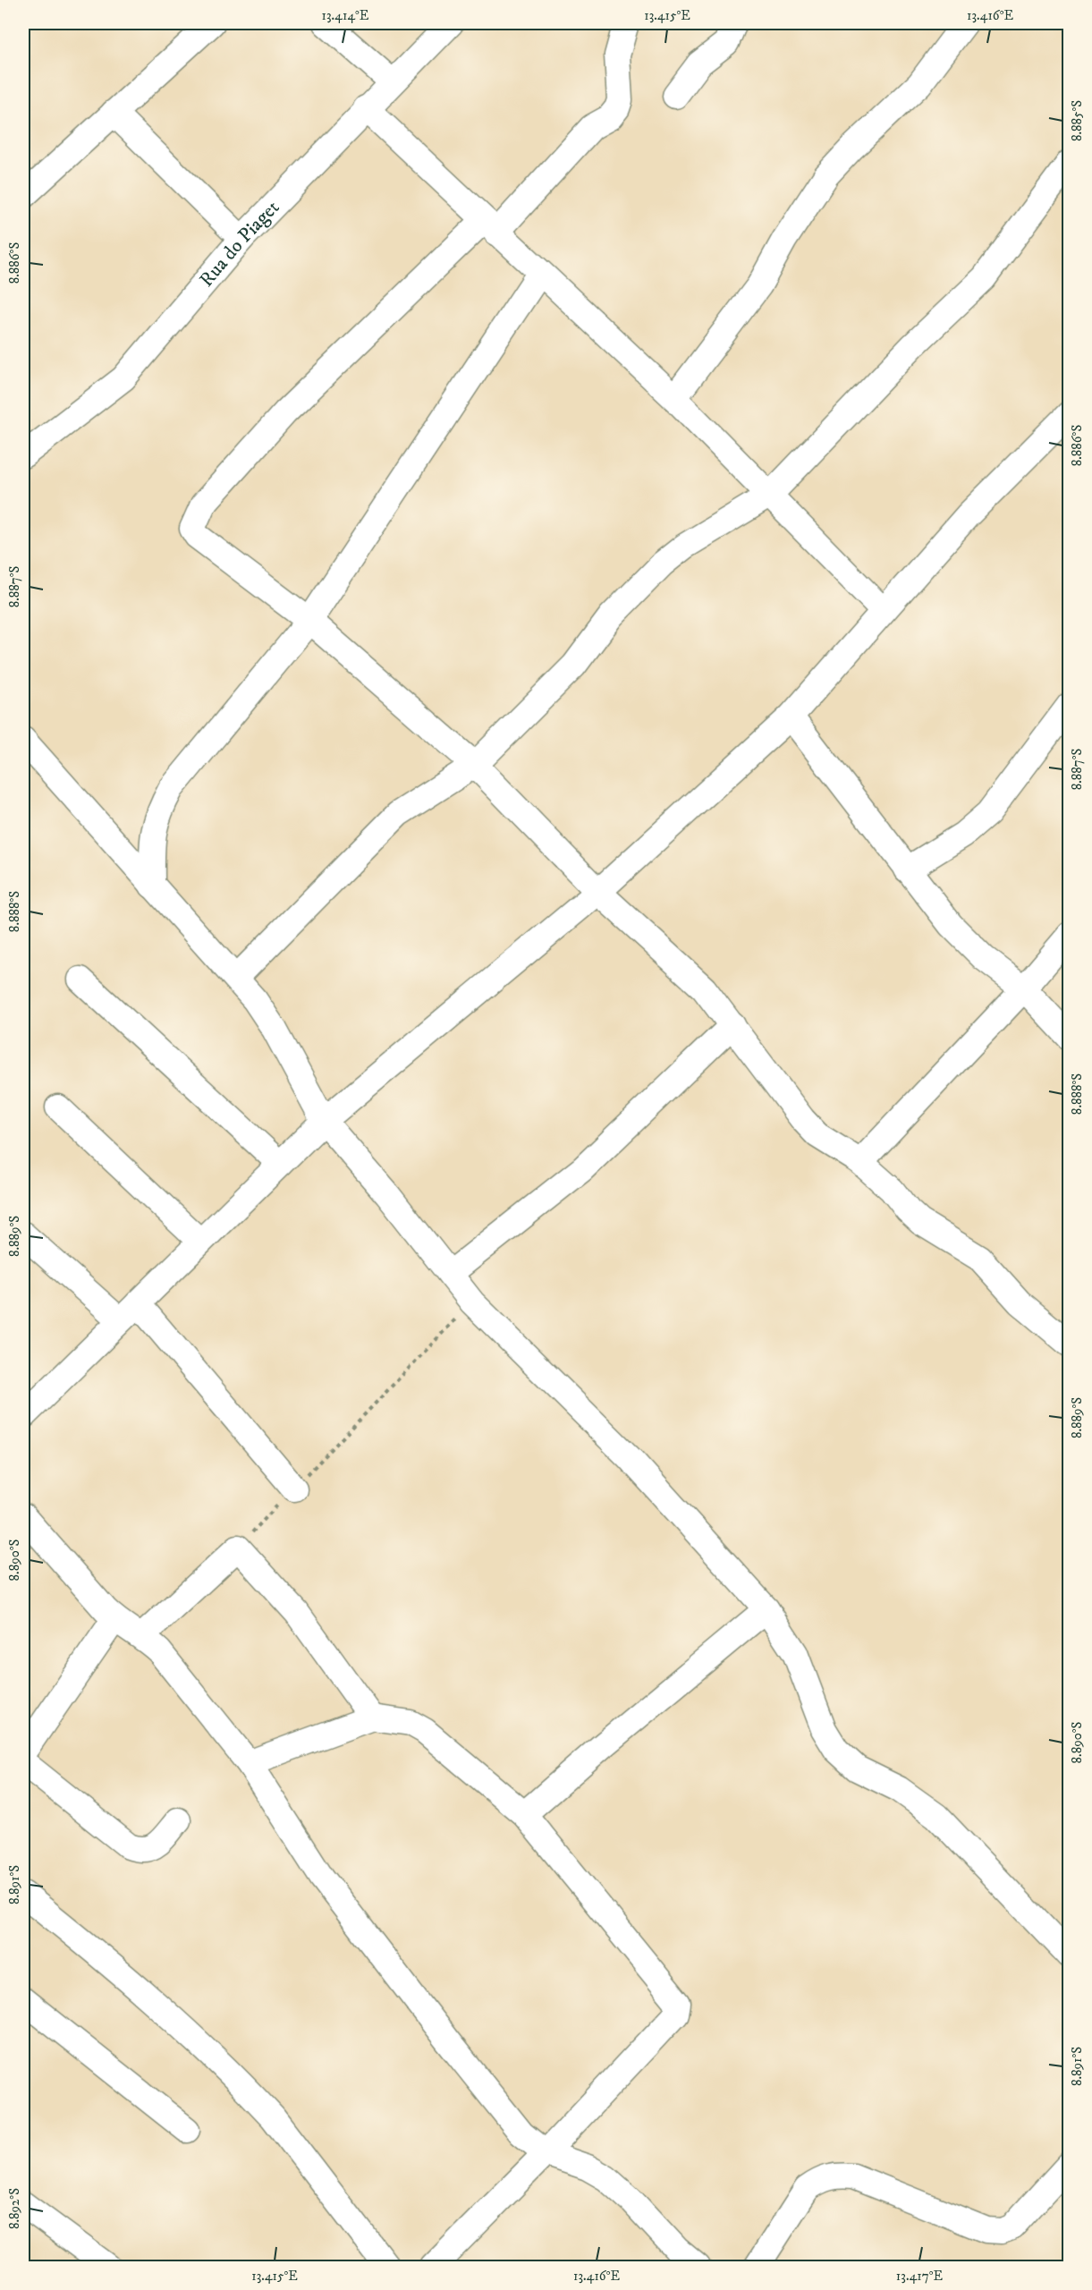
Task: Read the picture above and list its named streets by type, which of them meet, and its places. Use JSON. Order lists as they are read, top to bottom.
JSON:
{
  "streets": {
    "street": ["Rua do Piaget"]
  },
  "coordinates": [
    "13.414°E",
    "13.415°E",
    "13.416°E",
    "8.885°S",
    "8.886°S",
    "8.887°S",
    "8.888°S",
    "8.889°S",
    "8.890°S",
    "8.891°S",
    "8.892°S",
    "13.417°E"
  ]
}
